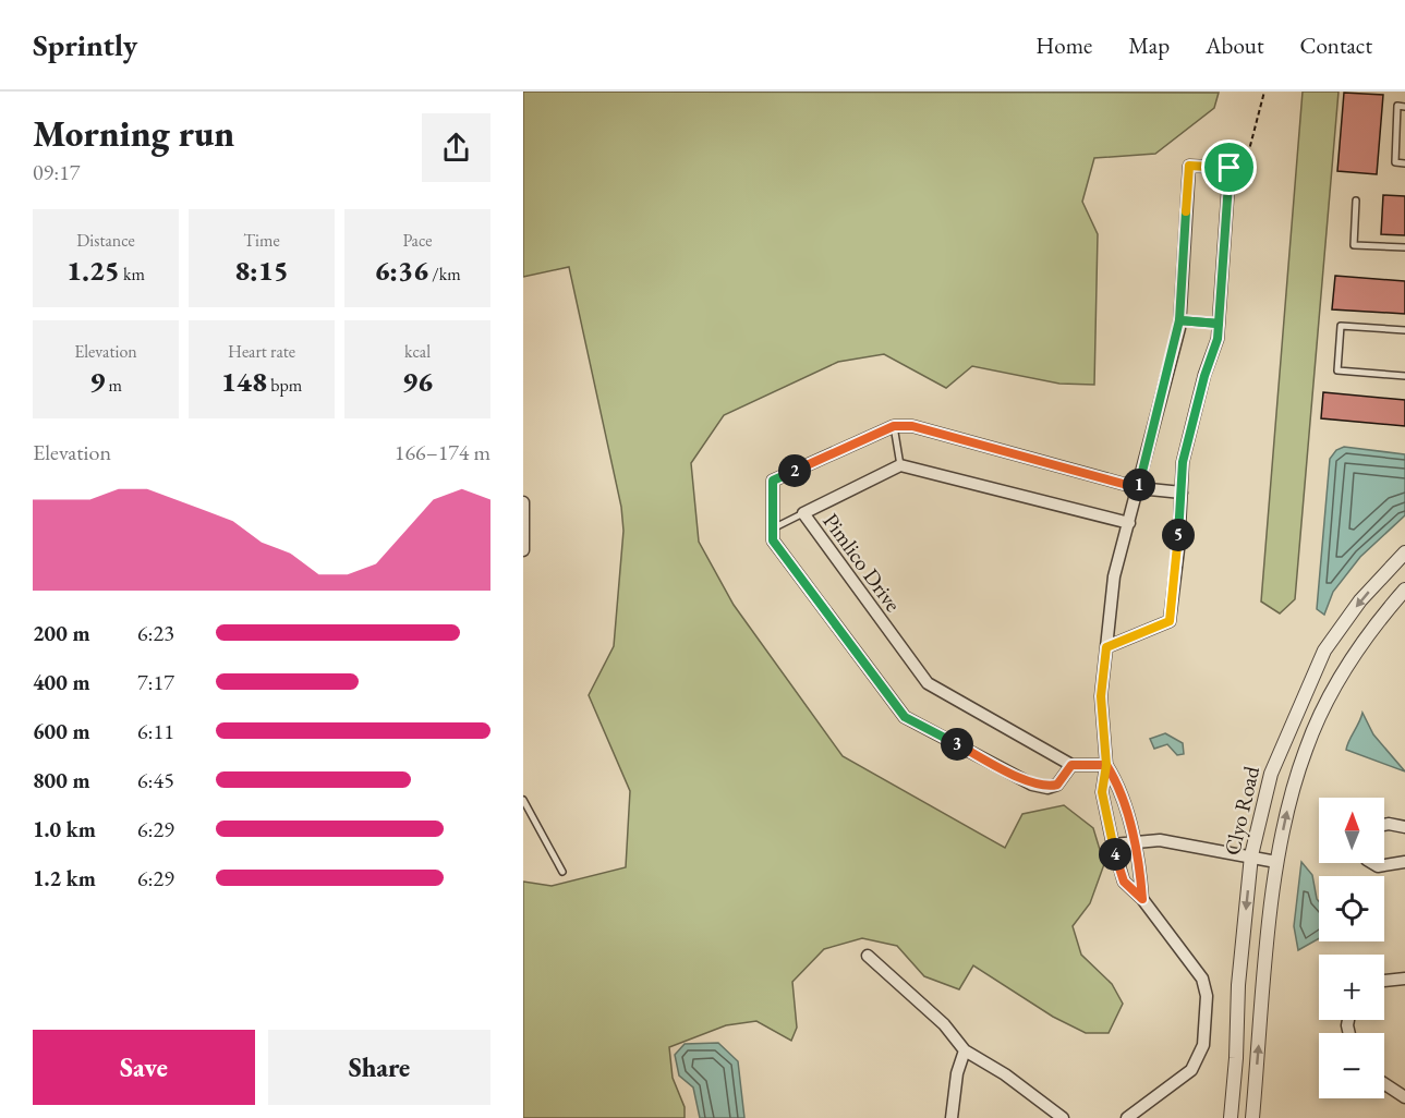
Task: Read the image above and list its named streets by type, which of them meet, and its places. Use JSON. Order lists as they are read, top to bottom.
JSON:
{
  "streets": {
    "street": ["Pimlico Drive", "Clyo Road"]
  },
  "north": "top",
  "page": {
    "header": "Sprintly",
    "nav": [
      "Home",
      "Map",
      "About",
      "Contact"
    ],
    "heading": ["Morning run", "09:17"],
    "stats": [
      ["Distance", "1.25 km"],
      ["Time", "8:15"],
      ["Pace", "6:36 /km"],
      ["Elevation", "9 m"],
      ["Heart rate", "148 bpm"],
      ["kcal", "96"]
    ],
    "chart": ["Elevation", "166–174 m"],
    "pins": [
      "2",
      "1",
      "5",
      "3",
      "4"
    ],
    "list": [
      {
        "name": "200 m",
        "note": "6:23"
      },
      {
        "name": "400 m",
        "note": "7:17"
      },
      {
        "name": "600 m",
        "note": "6:11"
      },
      {
        "name": "800 m",
        "note": "6:45"
      },
      {
        "name": "1.0 km",
        "note": "6:29"
      },
      {
        "name": "1.2 km",
        "note": "6:29"
      }
    ],
    "map_buttons": ["+", "−"],
    "buttons": ["Save", "Share"]
  }
}
